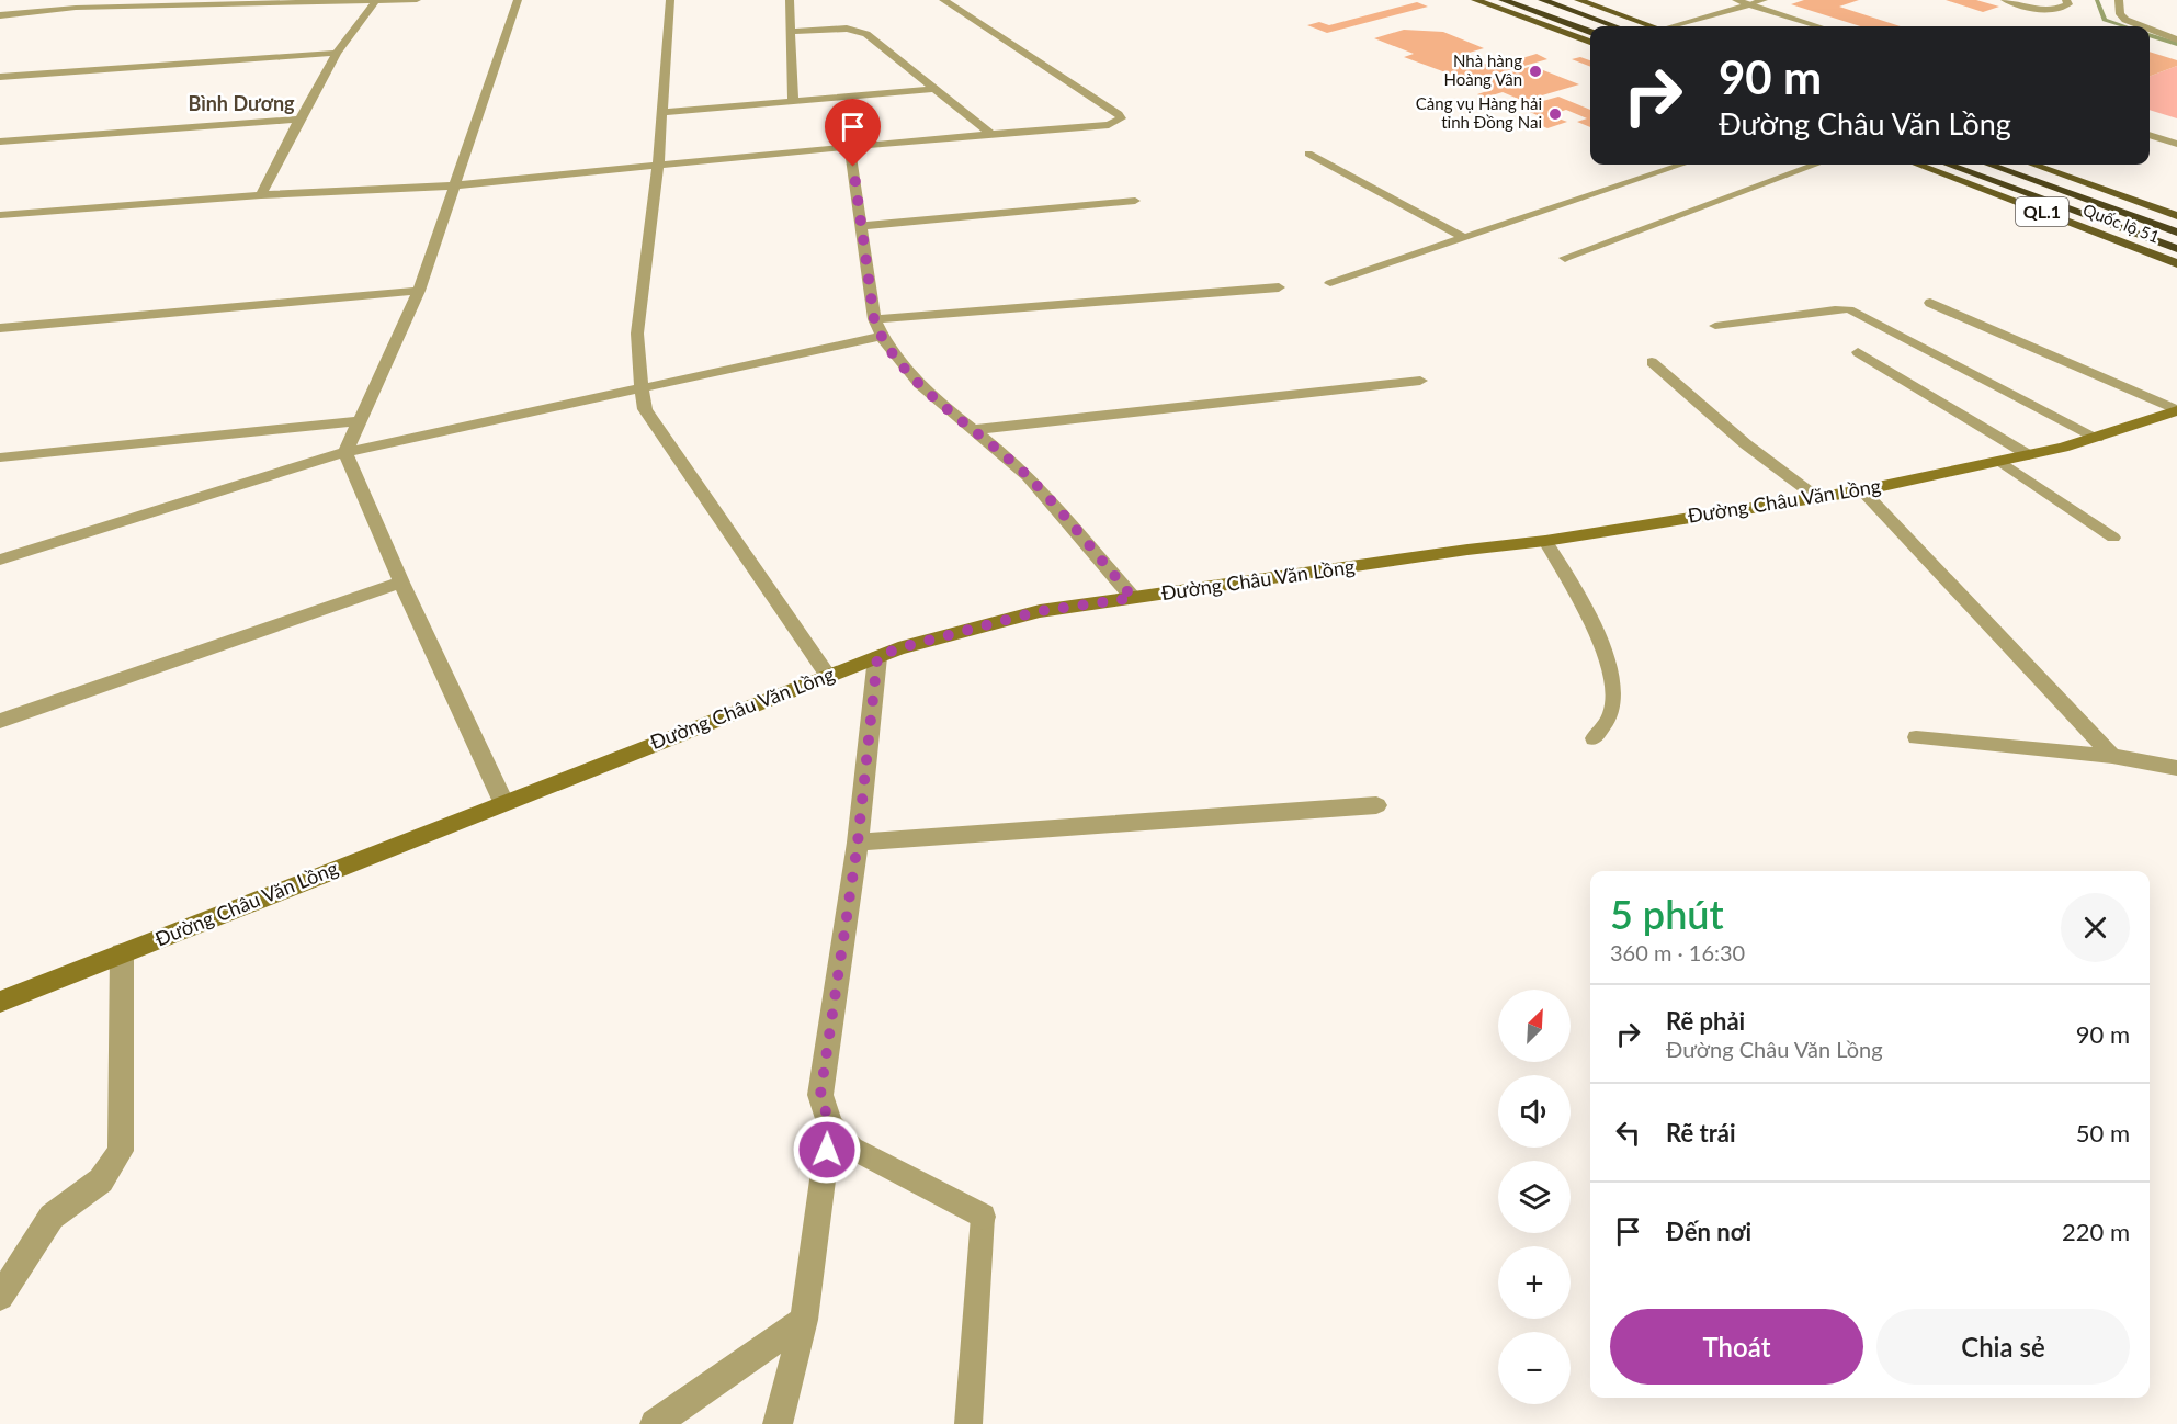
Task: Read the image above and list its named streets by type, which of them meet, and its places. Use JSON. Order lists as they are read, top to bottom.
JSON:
{
  "streets": {
    "highway": ["QL.1", "Quốc lộ 51"],
    "street": ["Đường Châu Văn Lồng"]
  },
  "districts": ["Bình Dương"],
  "places": ["Nhà hàng Hoàng Vân", "Cảng vụ Hàng hải tỉnh Đồng Nai"],
  "north": "top right",
  "page": {
    "turn": ["90 m", "Đường Châu Văn Lồng"],
    "heading": ["5 phút", "360 m · 16:30"],
    "list": [
      {
        "name": "Rẽ phải",
        "note": "Đường Châu Văn Lồng",
        "value": "90 m"
      },
      {
        "name": "Rẽ trái",
        "value": "50 m"
      },
      {
        "name": "Đến nơi",
        "value": "220 m"
      }
    ],
    "map_buttons": ["+", "−"],
    "buttons": ["Thoát", "Chia sẻ"]
  }
}
